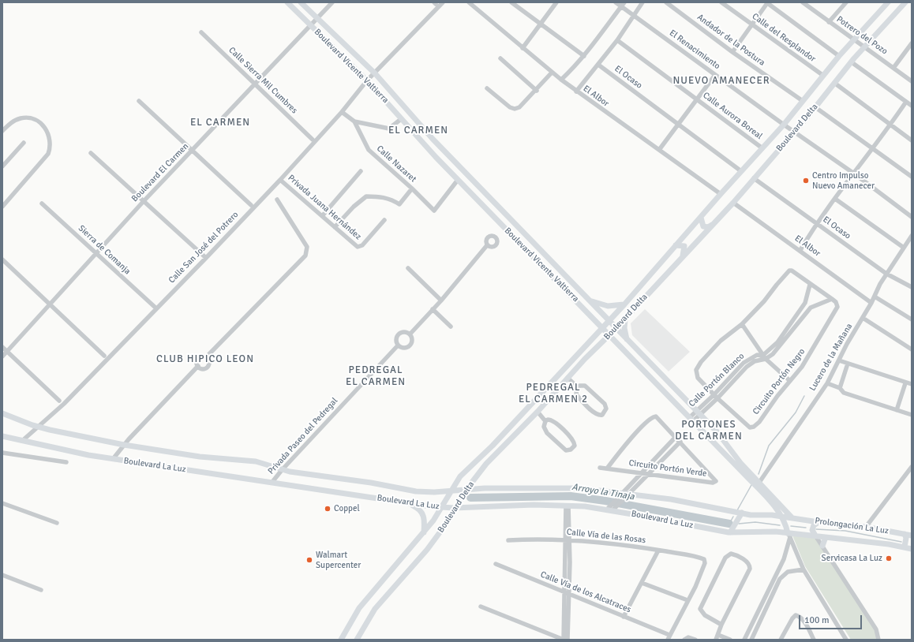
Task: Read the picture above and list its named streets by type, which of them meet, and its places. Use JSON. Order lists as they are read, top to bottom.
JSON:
{
  "streets": {
    "main road": [
      "Boulevard Vicente Valtierra",
      "Boulevard Delta",
      "Boulevard La Luz",
      "Prolongación La Luz"
    ],
    "street": [
      "Potrero del Pozo",
      "Calle del Resplandor",
      "Andador de la Postura",
      "El Renacimiento",
      "El Ocaso",
      "Calle Sierra Mil Cumbres",
      "El Albor",
      "Calle Aurora Boreal",
      "Calle Nazaret",
      "Boulevard El Carmen",
      "Privada Juana Hernández",
      "Calle San José del Potrero",
      "Sierra de Comanja",
      "Lucero de la Mañana",
      "Calle Portón Blanco",
      "Circuito Portón Negro",
      "Privada Paseo del Pedregal",
      "Circuito Portón Verde",
      "Calle Vía de las Rosas",
      "Calle Vía de los Alcatraces"
    ]
  },
  "crossings": [
    ["Potrero del Pozo", "Boulevard Delta"],
    ["Calle del Resplandor", "Boulevard Delta"],
    ["Andador de la Postura", "Boulevard Delta"],
    ["El Renacimiento", "Boulevard Delta"],
    ["Boulevard Vicente Valtierra", "Boulevard Delta"],
    ["Boulevard Vicente Valtierra", "Calle Nazaret"],
    ["Boulevard Vicente Valtierra", "Boulevard El Carmen"],
    ["Boulevard Vicente Valtierra", "Calle San José del Potrero"],
    ["Boulevard Vicente Valtierra", "Lucero de la Mañana"],
    ["Boulevard Vicente Valtierra", "Calle Portón Blanco"],
    ["Boulevard Vicente Valtierra", "Boulevard La Luz"],
    ["Boulevard Vicente Valtierra", "Prolongación La Luz"],
    ["El Ocaso", "Boulevard Delta"],
    ["El Ocaso", "Lucero de la Mañana"],
    ["Calle Sierra Mil Cumbres", "Boulevard El Carmen"],
    ["El Albor", "Boulevard Delta"],
    ["El Albor", "Lucero de la Mañana"],
    ["Calle Aurora Boreal", "Boulevard Delta"],
    ["Boulevard Delta", "Boulevard La Luz"],
    ["Calle Nazaret", "Calle San José del Potrero"],
    ["Boulevard El Carmen", "Sierra de Comanja"],
    ["Privada Juana Hernández", "Calle San José del Potrero"],
    ["Calle San José del Potrero", "Sierra de Comanja"],
    ["Calle San José del Potrero", "Boulevard La Luz"],
    ["Calle Portón Blanco", "Circuito Portón Negro"],
    ["Privada Paseo del Pedregal", "Boulevard La Luz"],
    ["Boulevard La Luz", "Prolongación La Luz"]
  ],
  "districts": [
    "NUEVO AMANECER",
    "EL CARMEN",
    "EL CARMEN",
    "CLUB HIPICO LEON",
    "PEDREGAL EL CARMEN",
    "PEDREGAL EL CARMEN 2",
    "PORTONES DEL CARMEN"
  ],
  "water": ["Arroyo la Tinaja"],
  "places": [
    "Centro Impulso Nuevo Amanecer",
    "Coppel",
    "Servicasa La Luz",
    "Walmart Supercenter"
  ],
  "scale_bar": "100 m"
}
